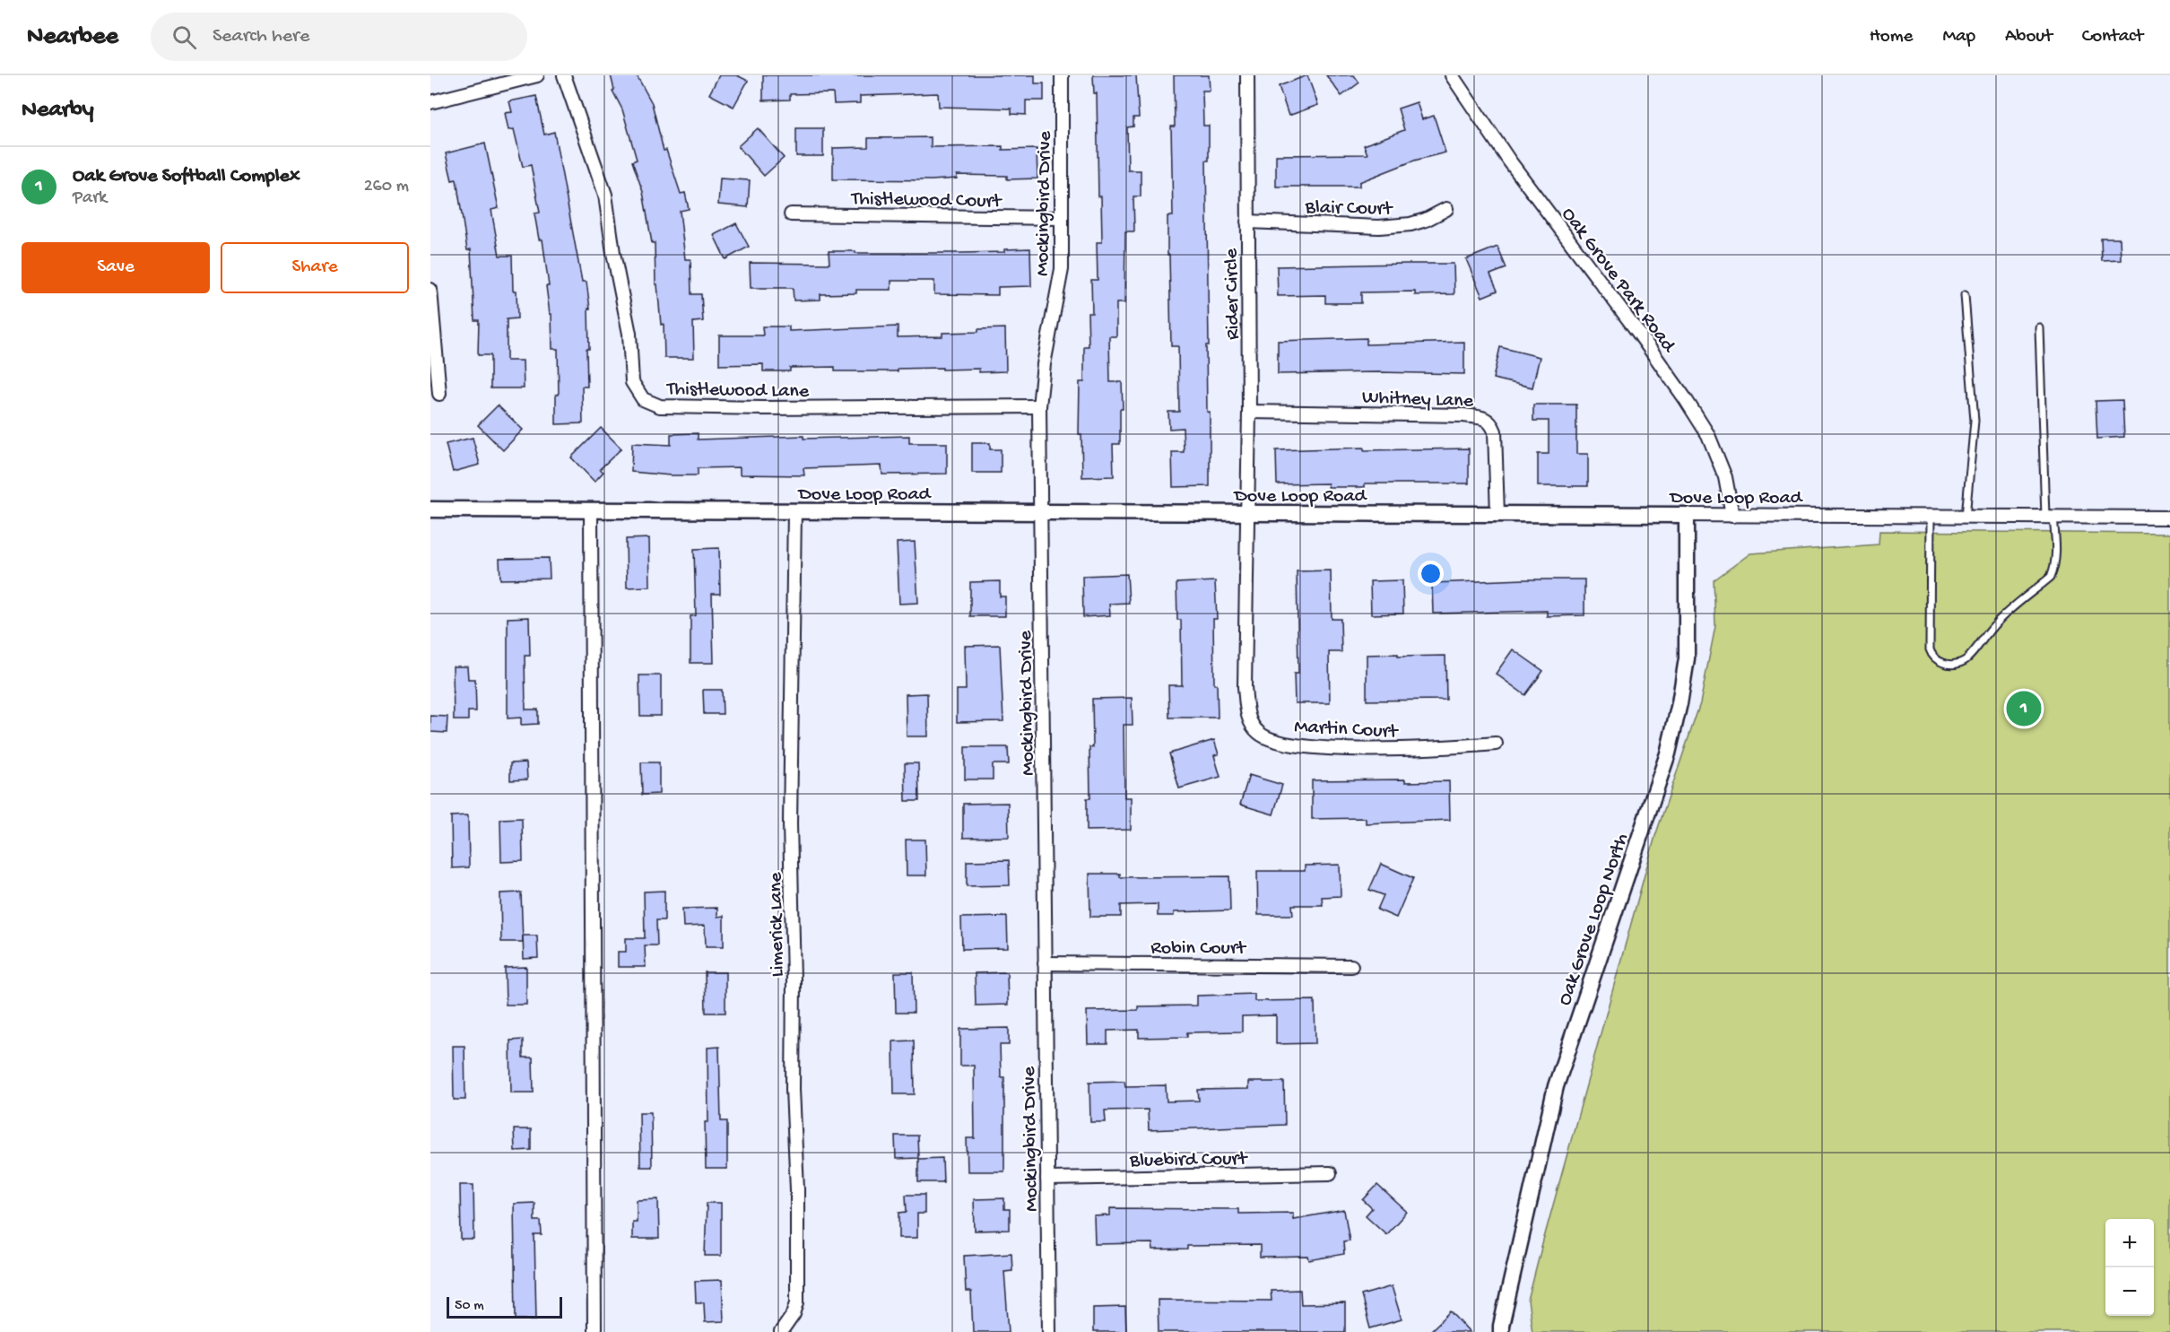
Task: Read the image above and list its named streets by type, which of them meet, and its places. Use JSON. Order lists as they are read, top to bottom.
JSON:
{
  "streets": {
    "street": [
      "Thistlewood Court",
      "Mockingbird Drive",
      "Blair Court",
      "Oak Grove Park Road",
      "Rider Circle",
      "Thistlewood Lane",
      "Whitney Lane",
      "Dove Loop Road",
      "Martin Court",
      "Oak Grove Loop North",
      "Limerick Lane",
      "Robin Court",
      "Bluebird Court"
    ]
  },
  "crossings": [
    ["Thistlewood Court", "Mockingbird Drive"],
    ["Mockingbird Drive", "Thistlewood Lane"],
    ["Mockingbird Drive", "Dove Loop Road"],
    ["Mockingbird Drive", "Robin Court"],
    ["Mockingbird Drive", "Bluebird Court"],
    ["Blair Court", "Rider Circle"],
    ["Oak Grove Park Road", "Dove Loop Road"],
    ["Rider Circle", "Whitney Lane"],
    ["Rider Circle", "Dove Loop Road"],
    ["Rider Circle", "Martin Court"],
    ["Whitney Lane", "Dove Loop Road"],
    ["Dove Loop Road", "Martin Court"],
    ["Dove Loop Road", "Oak Grove Loop North"],
    ["Dove Loop Road", "Limerick Lane"]
  ],
  "scale_bar": "50 m",
  "page": {
    "header": "Nearbee",
    "search": "Search here",
    "nav": [
      "Home",
      "Map",
      "About",
      "Contact"
    ],
    "heading": "Nearby",
    "list": [
      {
        "mark": "1",
        "name": "Oak Grove Softball Complex",
        "note": "Park",
        "value": "260 m"
      }
    ],
    "buttons": ["Save", "Share"],
    "pins": "1",
    "map_buttons": ["+", "−"],
    "scale": "50 m"
  }
}
